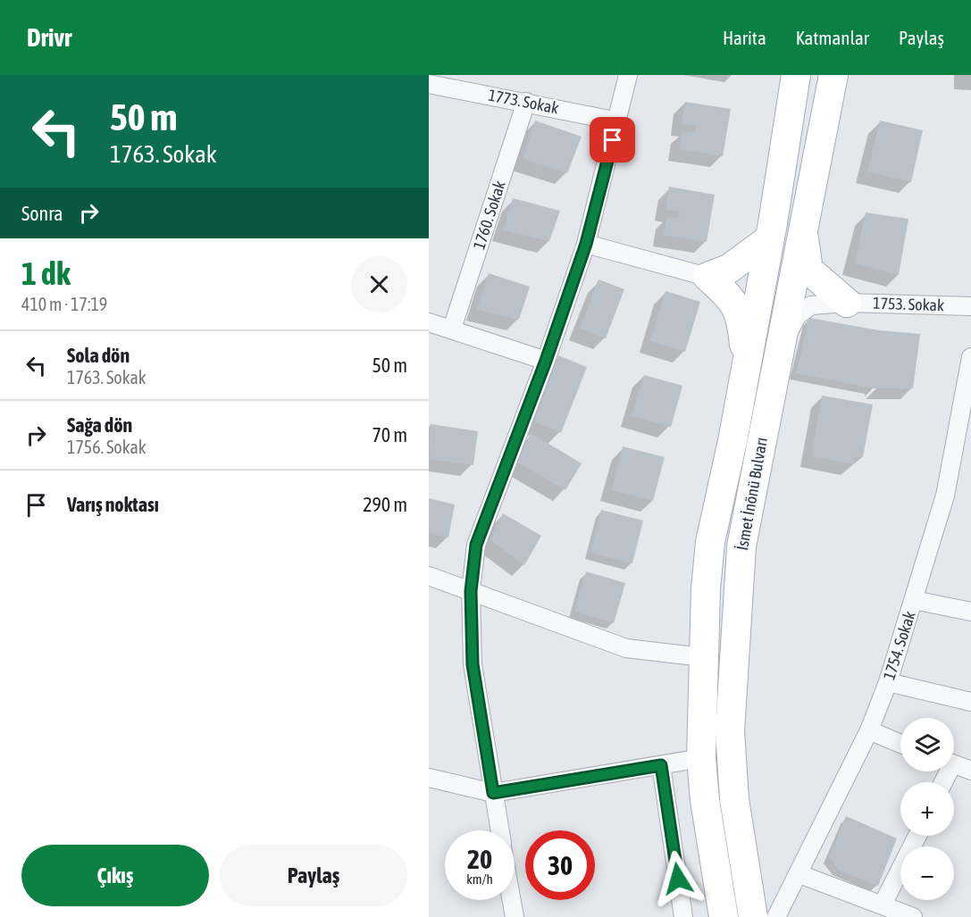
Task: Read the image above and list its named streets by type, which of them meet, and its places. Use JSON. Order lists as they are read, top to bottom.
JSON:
{
  "streets": {
    "main road": ["İsmet İnönü Bulvarı"],
    "street": [
      "1773. Sokak",
      "1760. Sokak",
      "1753. Sokak",
      "1754. Sokak"
    ]
  },
  "crossings": [
    ["1773. Sokak", "1760. Sokak"],
    ["1753. Sokak", "İsmet İnönü Bulvarı"]
  ],
  "page": {
    "header": "Drivr",
    "nav": ["Harita", "Katmanlar", "Paylaş"],
    "turn": ["50 m", "1763. Sokak"],
    "then": "Sonra",
    "heading": ["1 dk", "410 m · 17:19"],
    "list": [
      {
        "name": "Sola dön",
        "note": "1763. Sokak",
        "value": "50 m"
      },
      {
        "name": "Sağa dön",
        "note": "1756. Sokak",
        "value": "70 m"
      },
      {
        "name": "Varış noktası",
        "value": "290 m"
      }
    ],
    "map_buttons": ["+", "−"],
    "speed": "20 km/h",
    "limit": "30",
    "buttons": ["Çıkış", "Paylaş"]
  }
}
